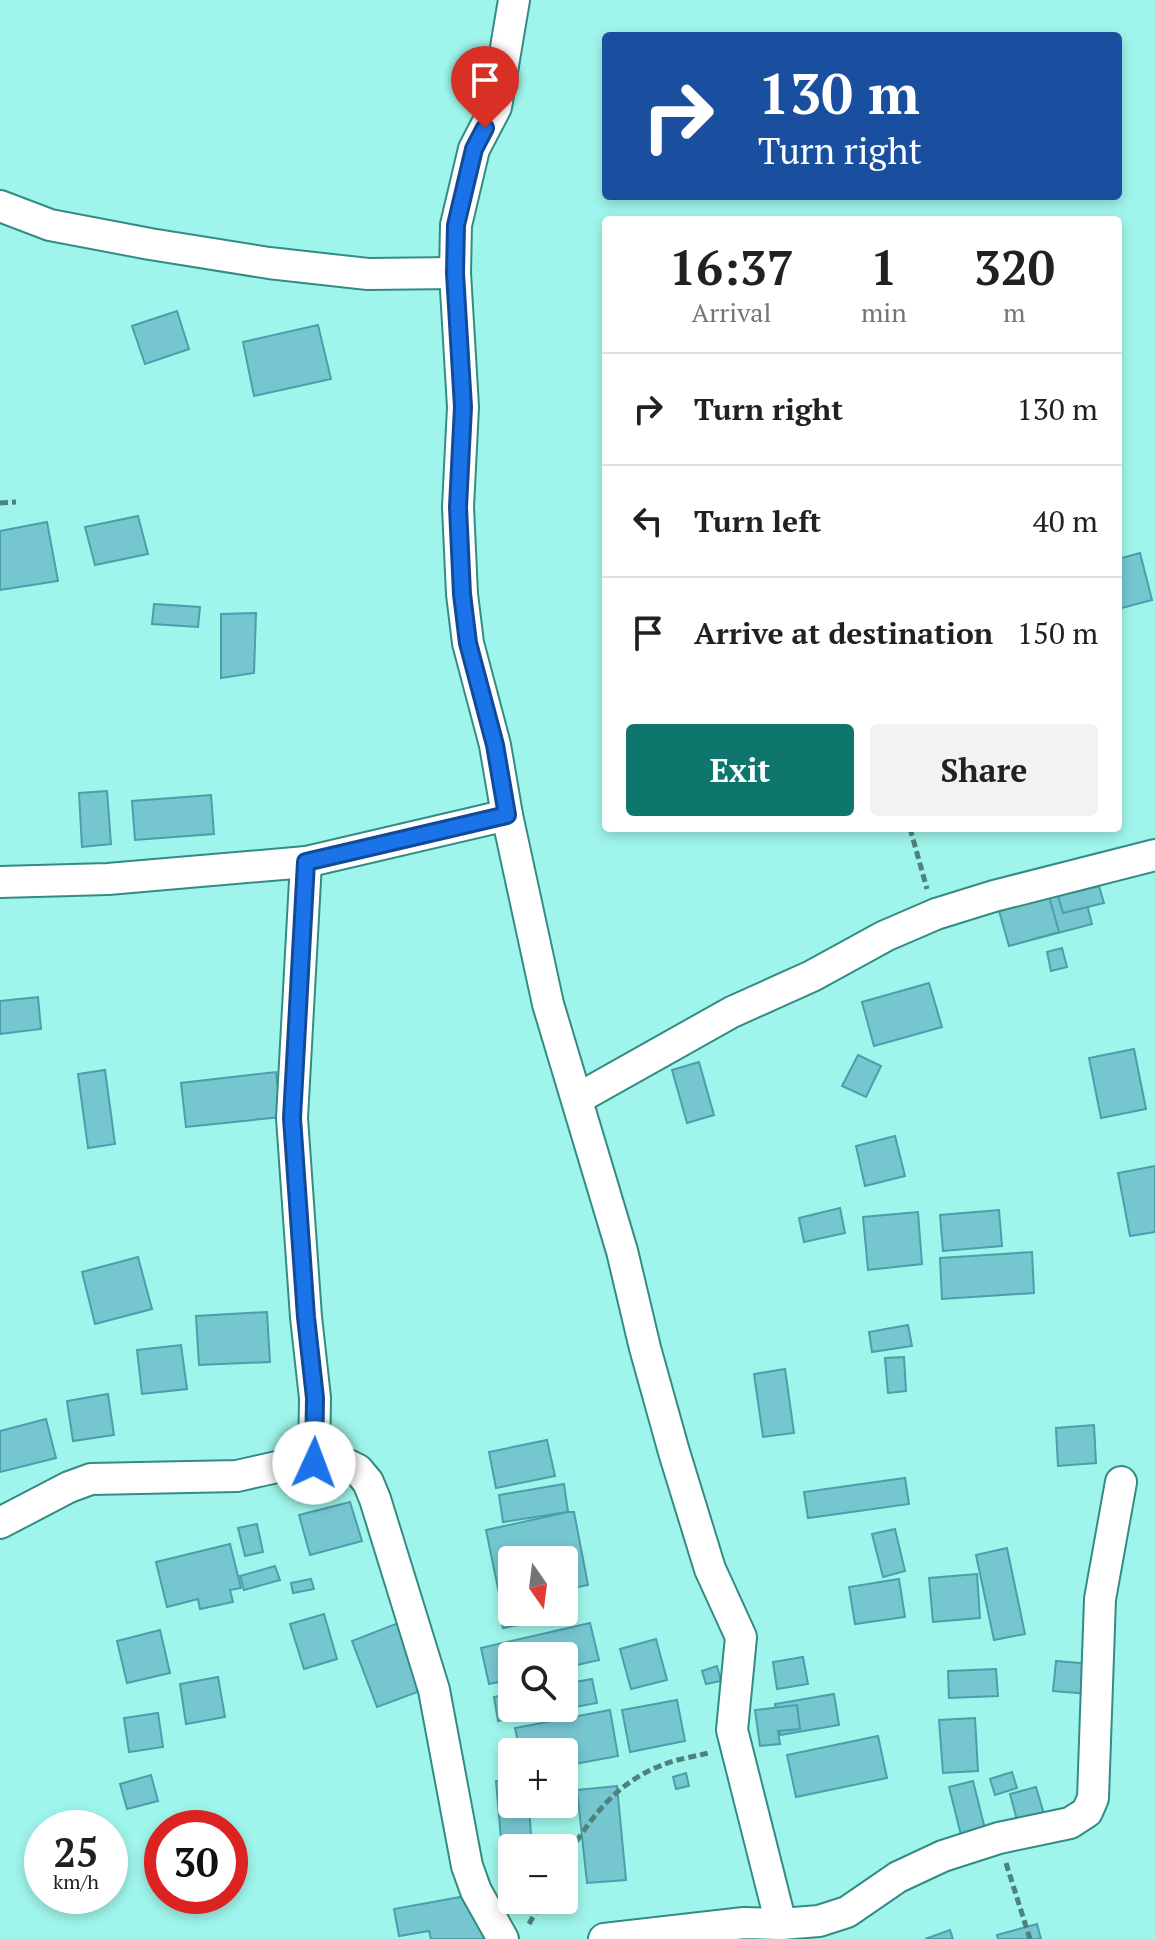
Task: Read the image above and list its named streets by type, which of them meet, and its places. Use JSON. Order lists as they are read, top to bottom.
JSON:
{
  "north": "bottom",
  "page": {
    "turn": ["130 m", "Turn right"],
    "eta": [
      "16:37",
      "Arrival",
      "1",
      "min",
      "320",
      "m"
    ],
    "list": [
      {
        "name": "Turn right",
        "value": "130 m"
      },
      {
        "name": "Turn left",
        "value": "40 m"
      },
      {
        "name": "Arrive at destination",
        "value": "150 m"
      }
    ],
    "buttons": ["Exit", "Share"],
    "map_buttons": ["+", "−"],
    "speed": "25 km/h",
    "limit": "30"
  }
}
